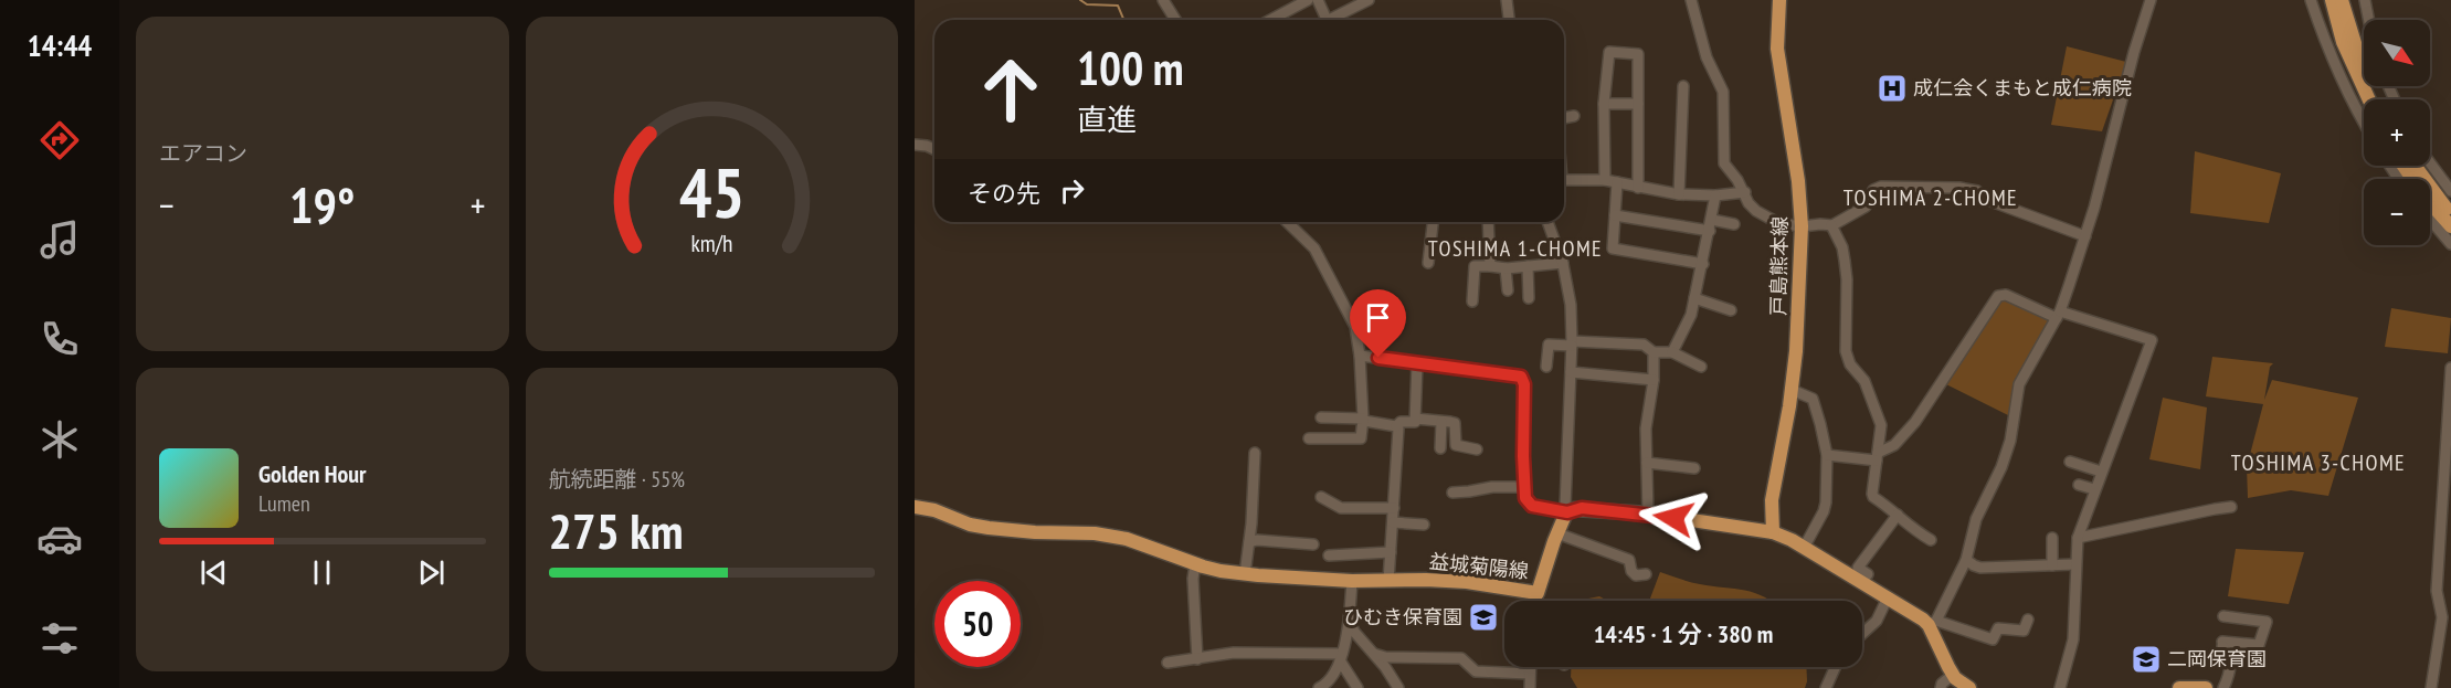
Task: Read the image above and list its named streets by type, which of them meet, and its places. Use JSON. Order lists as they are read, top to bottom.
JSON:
{
  "streets": {
    "main road": ["戸島熊本線", "益城菊陽線"]
  },
  "districts": ["TOSHIMA 2-CHOME", "TOSHIMA 1-CHOME", "TOSHIMA 3-CHOME"],
  "places": {
    "hospital": ["成仁会くまもと成仁病院"],
    "school or university": ["ひむき保育園", "二岡保育園"]
  },
  "north": "bottom right",
  "page": {
    "tabs": "14:44",
    "tile": [
      "エアコン",
      ["航続距離 · 55%", "275 km"]
    ],
    "map_buttons": ["+", "−"],
    "turn": ["100 m", "直進"],
    "then": "その先",
    "heat": ["−", "19°", "+"],
    "song": ["Golden Hour", "Lumen"],
    "limit": "50",
    "trip": "14:45 · 1 分 · 380 m",
    "gauge": ["45", "km/h"]
  }
}
